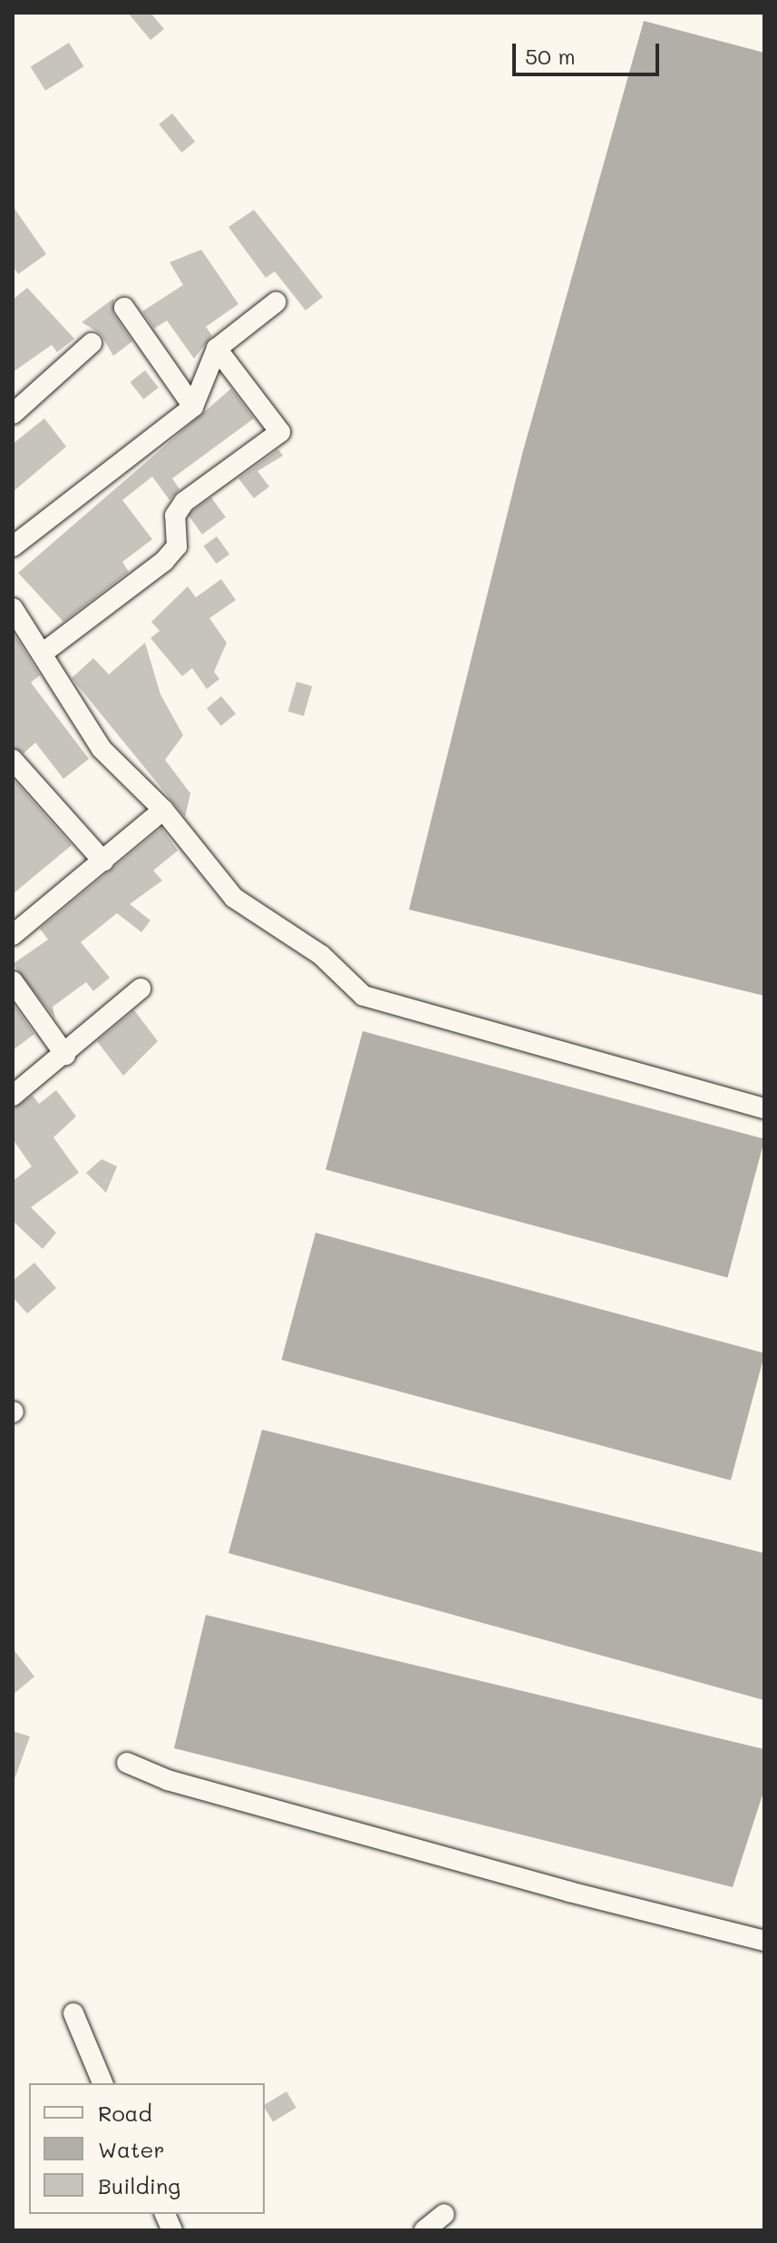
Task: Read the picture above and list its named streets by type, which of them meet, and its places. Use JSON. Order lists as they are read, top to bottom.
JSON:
{
  "legend": ["Road", "Water", "Building"],
  "scale_bar": "50 m"
}
